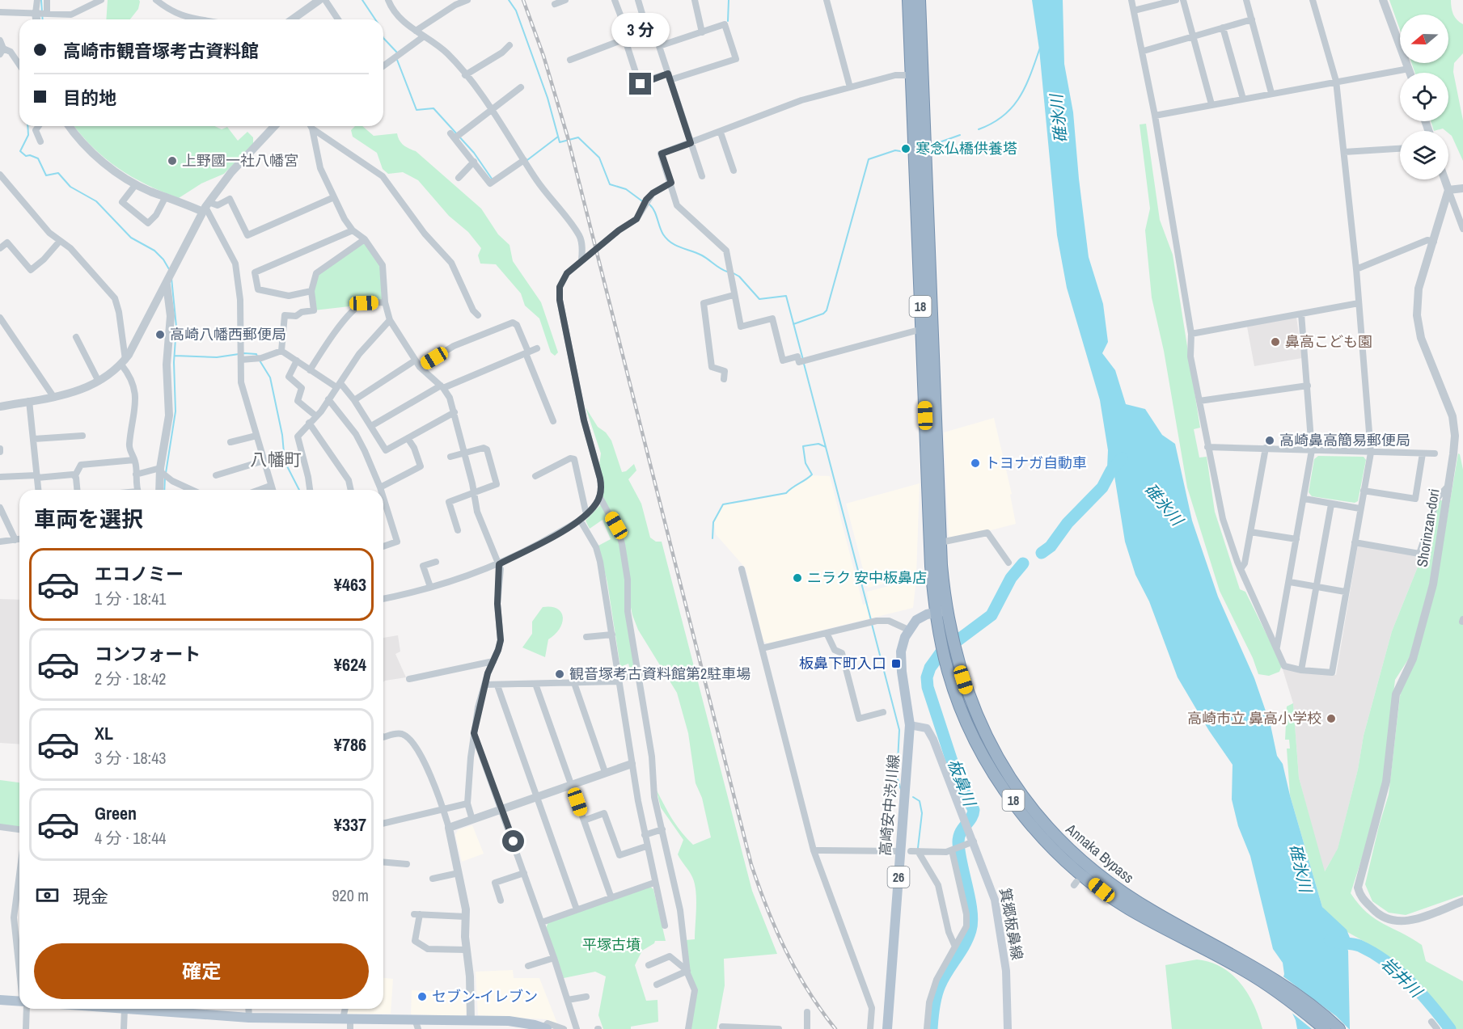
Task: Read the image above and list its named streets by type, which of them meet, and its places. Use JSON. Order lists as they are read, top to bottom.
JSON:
{
  "streets": {
    "highway": ["18", "Annaka Bypass"],
    "main road": ["高崎安中渋川線", "26", "箕郷板鼻線"],
    "street": ["Shorinzan-dori"]
  },
  "crossings": [
    ["18", "Annaka Bypass"],
    ["高崎安中渋川線", "箕郷板鼻線"]
  ],
  "districts": ["八幡町"],
  "water": ["碓氷川", "板鼻川", "岩井川"],
  "parks": ["平塚古墳"],
  "places": {
    "other": [
      "寒念仏橋供養塔",
      "上野國一社八幡宮",
      "高崎八幡西郵便局",
      "鼻高こども園",
      "高崎鼻高簡易郵便局",
      "トヨナガ自動車",
      "ニラク 安中板鼻店",
      "観音塚考古資料館第2駐車場",
      "高崎市立 鼻高小学校",
      "セブン-イレブン"
    ],
    "transit": ["板鼻下町入口"]
  },
  "north": "left",
  "page": {
    "bubble": "3 分",
    "banner": ["高崎市観音塚考古資料館", "目的地"],
    "heading": "車両を選択",
    "list": [
      {
        "name": "エコノミー",
        "note": "1 分 · 18:41",
        "value": "¥463"
      },
      {
        "name": "コンフォート",
        "note": "2 分 · 18:42",
        "value": "¥624"
      },
      {
        "name": "XL",
        "note": "3 分 · 18:43",
        "value": "¥786"
      },
      {
        "name": "Green",
        "note": "4 分 · 18:44",
        "value": "¥337"
      }
    ],
    "pay": ["現金", "920 m"],
    "buttons": "確定"
  }
}
